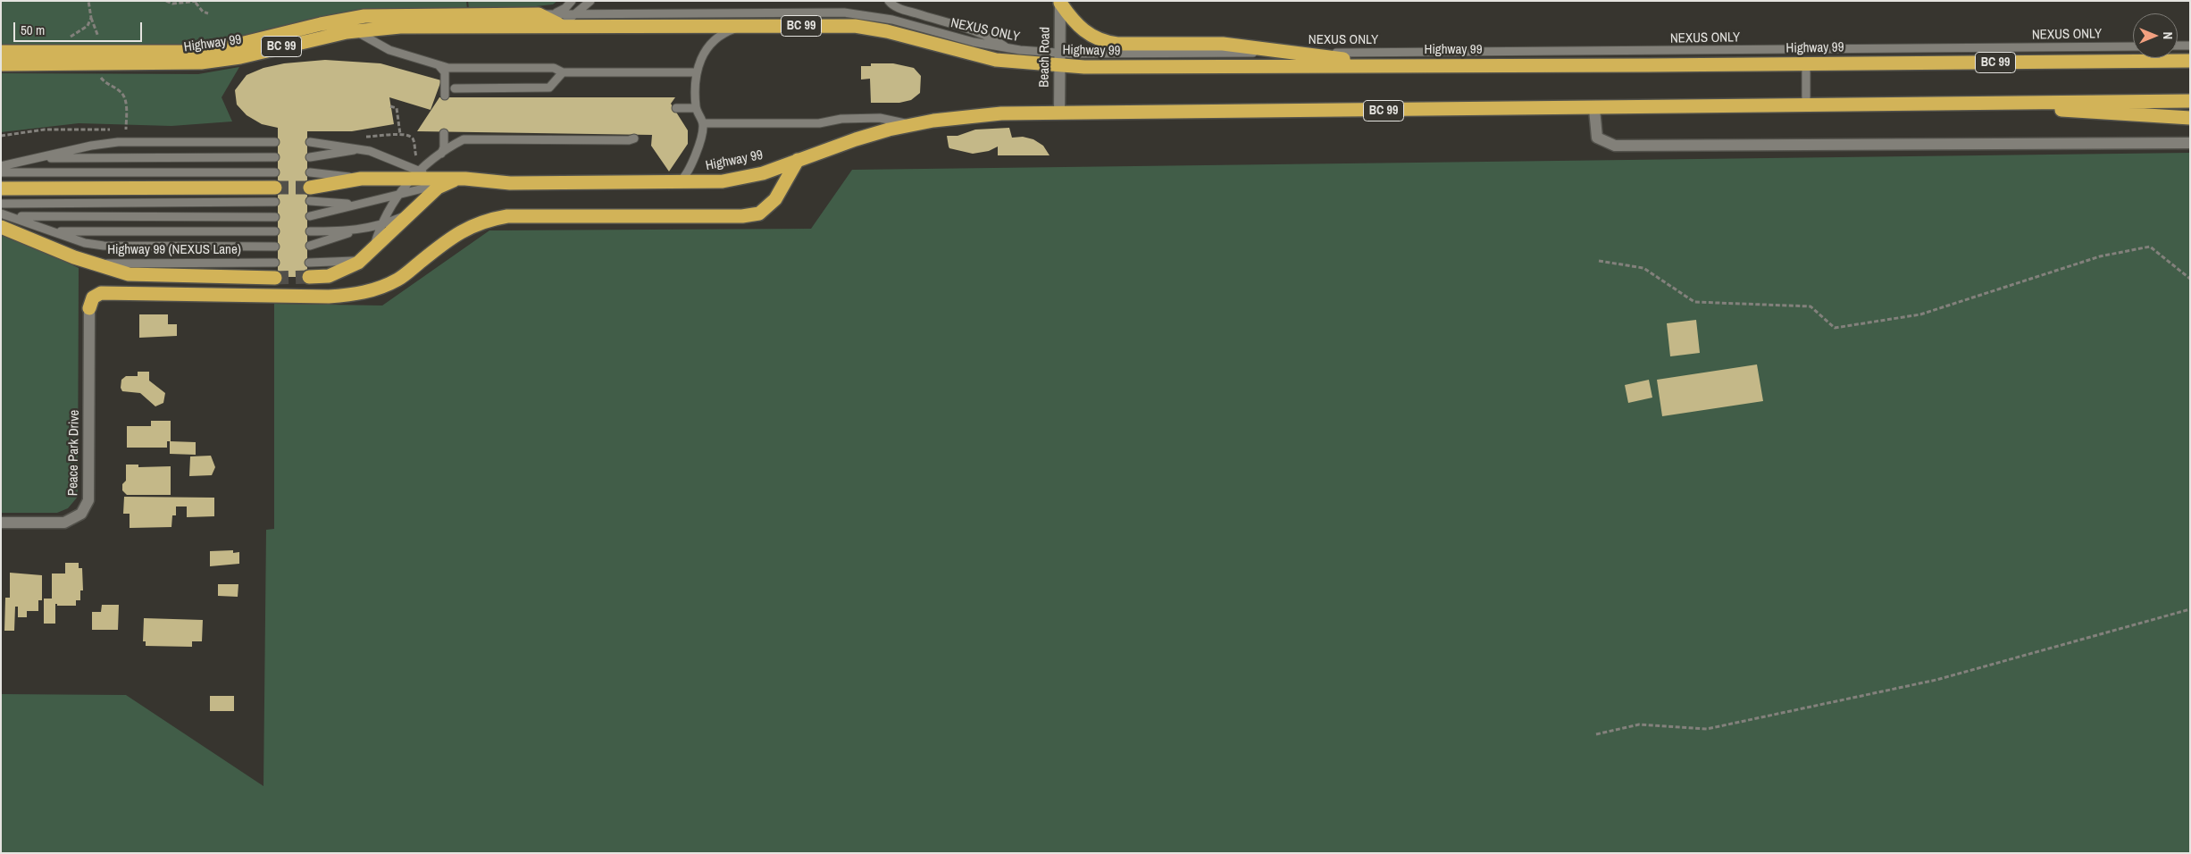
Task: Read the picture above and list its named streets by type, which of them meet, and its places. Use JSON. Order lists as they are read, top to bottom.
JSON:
{
  "streets": {
    "highway": ["BC 99", "Highway 99"],
    "street": ["Beach Road", "Peace Park Drive"],
    "lane": ["NEXUS ONLY", "Highway 99 (NEXUS Lane)"]
  },
  "crossings": [
    ["BC 99", "NEXUS ONLY"],
    ["BC 99", "Highway 99"],
    ["BC 99", "Beach Road"],
    ["NEXUS ONLY", "Highway 99"],
    ["NEXUS ONLY", "Beach Road"],
    ["Highway 99", "Beach Road"]
  ],
  "scale_bar": "50 m",
  "north": "right"
}
